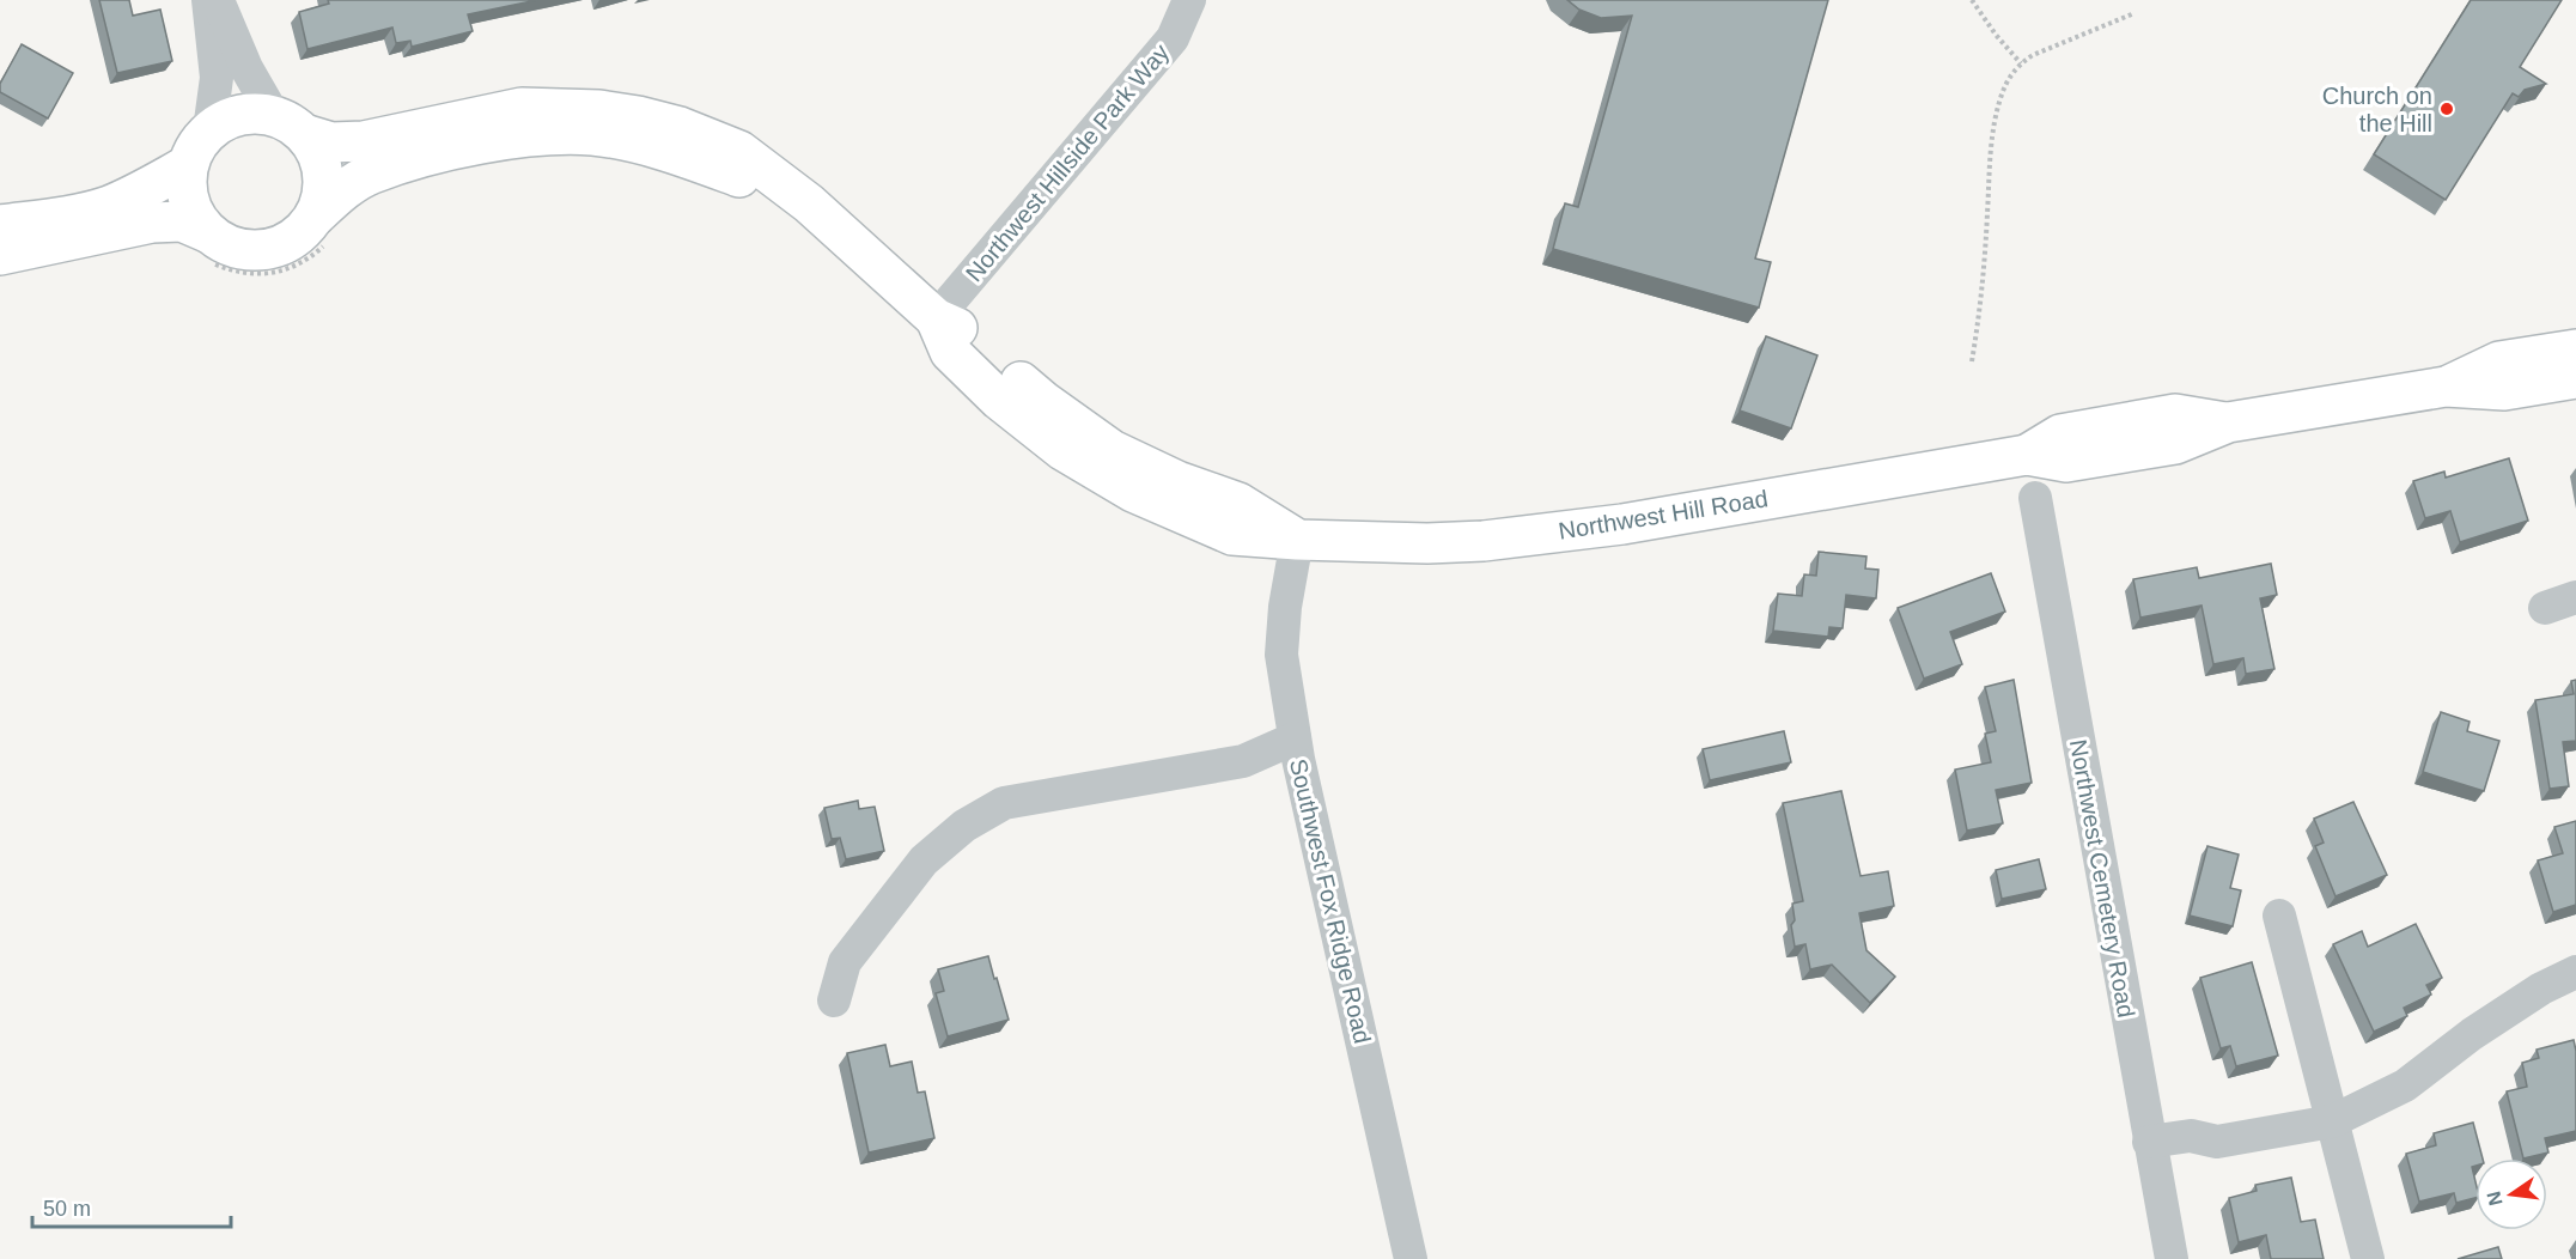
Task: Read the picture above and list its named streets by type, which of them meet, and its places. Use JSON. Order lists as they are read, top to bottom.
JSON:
{
  "streets": {
    "main road": ["Northwest Hill Road"],
    "street": ["Northwest Hillside Park Way", "Northwest Cemetery Road", "Southwest Fox Ridge Road"]
  },
  "crossings": [
    ["Northwest Hill Road", "Southwest Fox Ridge Road"]
  ],
  "places": ["Church on the Hill"],
  "scale_bar": "50 m",
  "north": "left"
}
